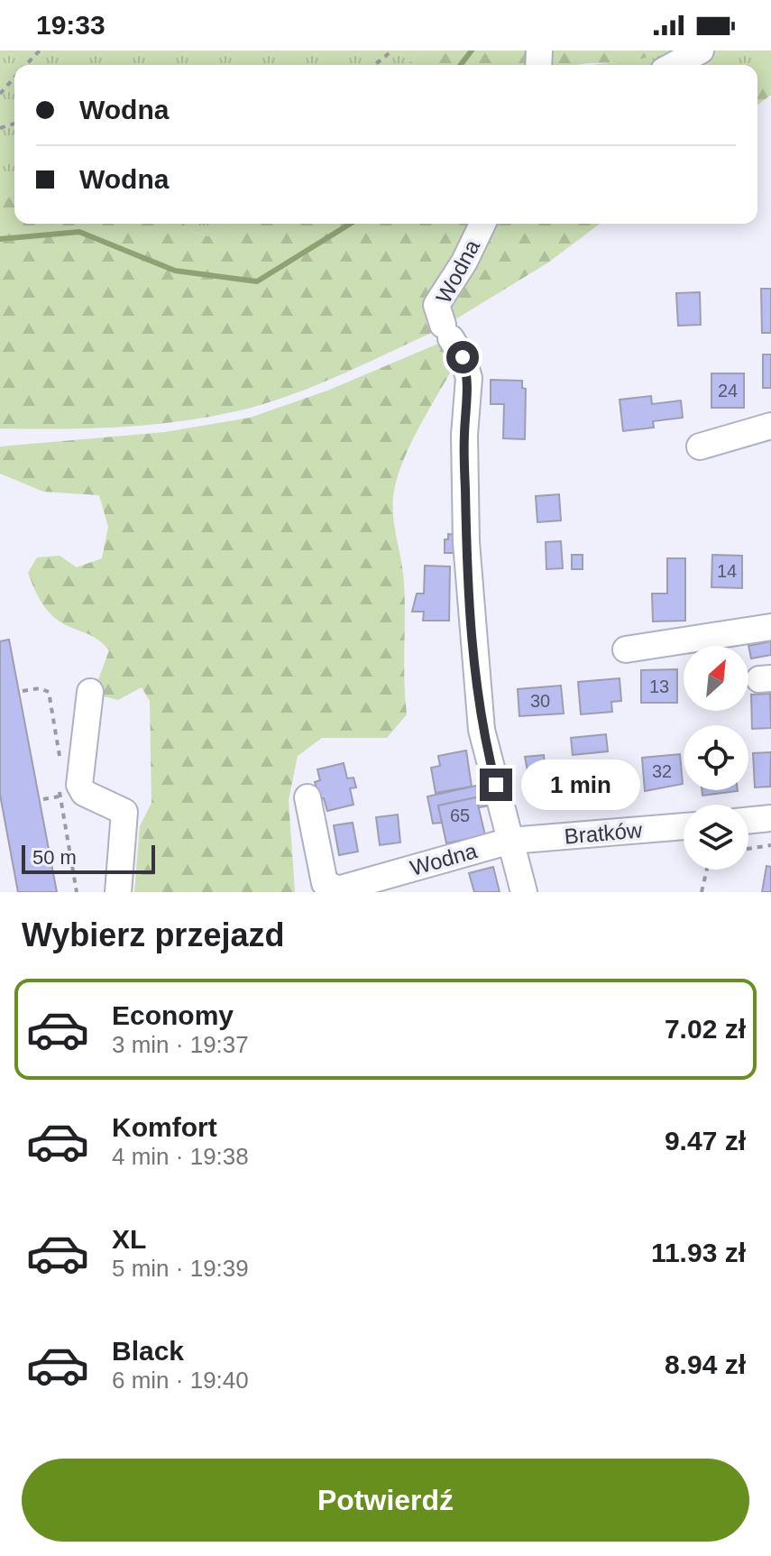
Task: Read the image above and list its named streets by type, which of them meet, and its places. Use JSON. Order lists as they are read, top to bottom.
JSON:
{
  "streets": {
    "street": ["Wodna", "Bratków"]
  },
  "crossings": [
    ["Wodna", "Bratków"]
  ],
  "house_numbers": [
    "24",
    "14",
    "13",
    "30",
    "32",
    "65"
  ],
  "scale_bar": "50 m",
  "north": "top right",
  "page": {
    "status": "19:33",
    "banner": ["Wodna", "Wodna"],
    "bubble": "1 min",
    "scale": "50 m",
    "heading": "Wybierz przejazd",
    "list": [
      {
        "name": "Economy",
        "note": "3 min · 19:37",
        "value": "7.02 zł"
      },
      {
        "name": "Komfort",
        "note": "4 min · 19:38",
        "value": "9.47 zł"
      },
      {
        "name": "XL",
        "note": "5 min · 19:39",
        "value": "11.93 zł"
      },
      {
        "name": "Black",
        "note": "6 min · 19:40",
        "value": "8.94 zł"
      }
    ],
    "buttons": "Potwierdź"
  }
}
